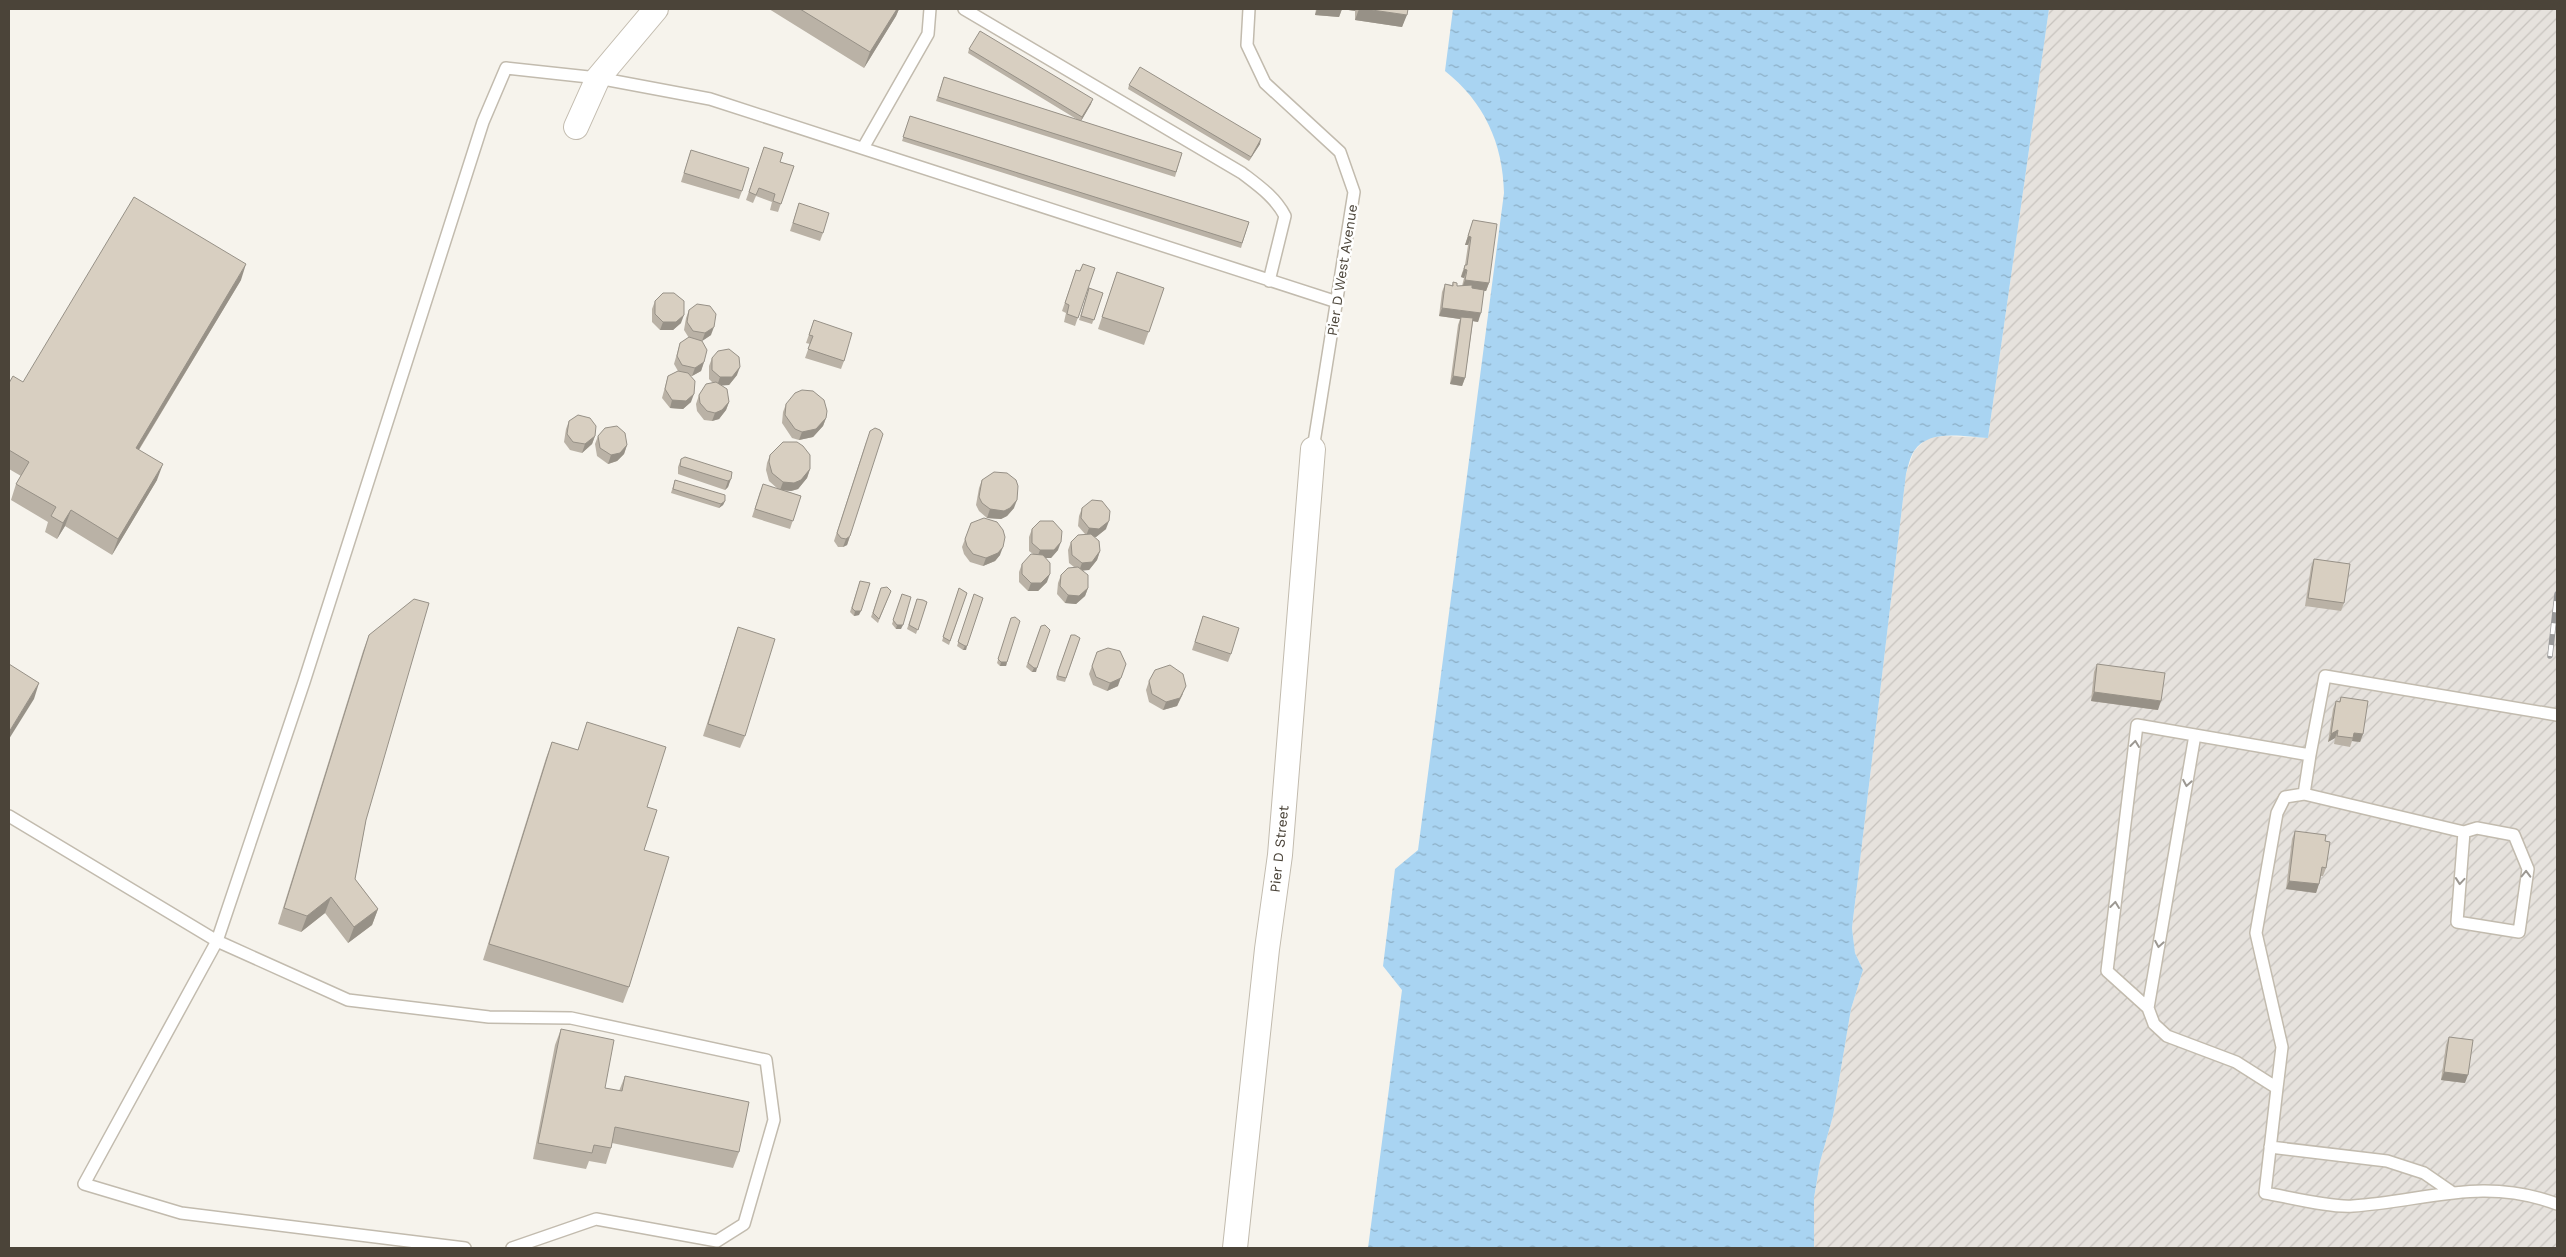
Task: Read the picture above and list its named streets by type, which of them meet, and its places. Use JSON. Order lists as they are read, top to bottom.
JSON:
{
  "streets": {
    "street": ["Pier D Street"],
    "lane": ["Pier D West Avenue"]
  },
  "crossings": [
    ["Pier D West Avenue", "Pier D Street"]
  ]
}
